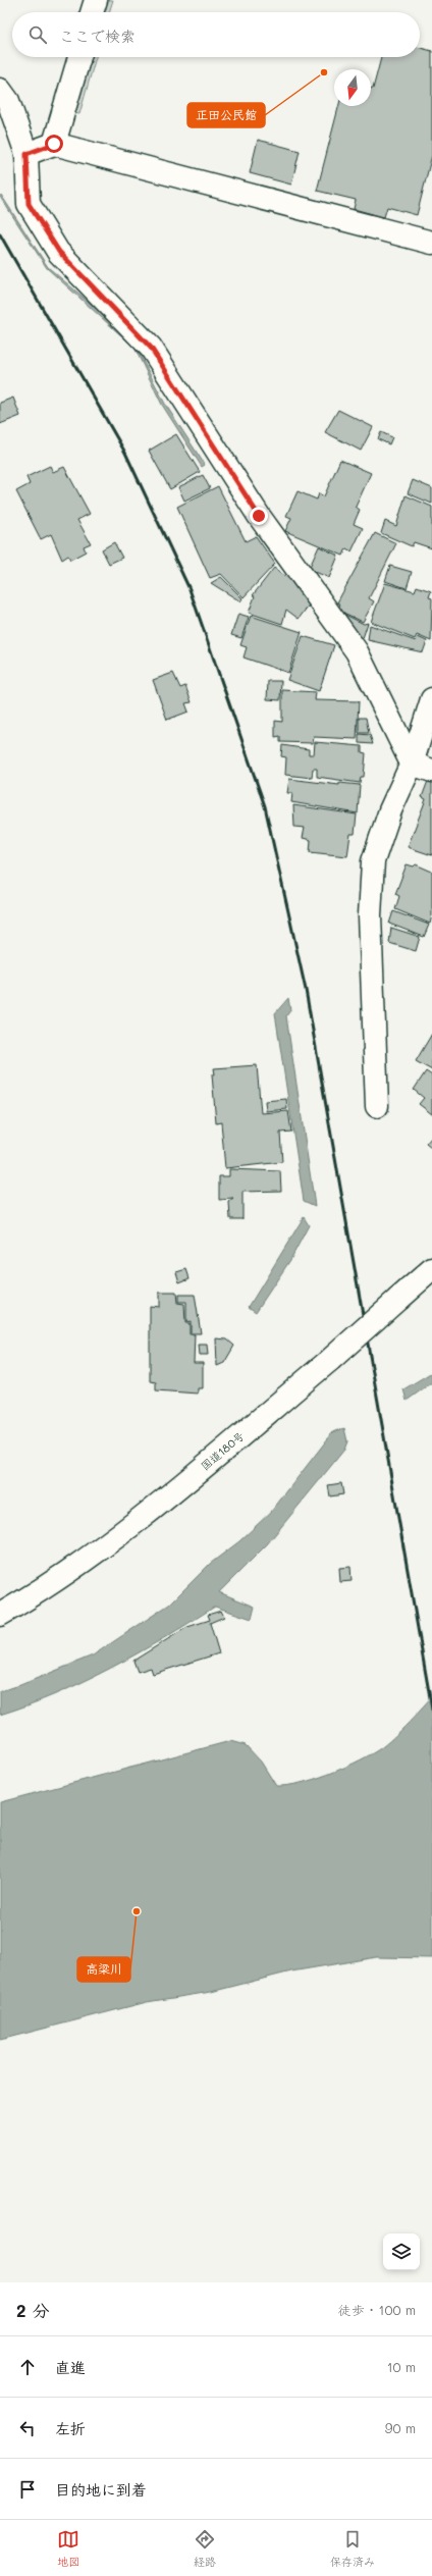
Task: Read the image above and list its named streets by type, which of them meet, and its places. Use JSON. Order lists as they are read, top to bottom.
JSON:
{
  "streets": {
    "main road": ["国道180号"]
  },
  "places": ["正田公民館", "高梁川"],
  "north": "bottom",
  "page": {
    "search": "ここで検索",
    "heading": ["2 分", "徒歩 · 100 m"],
    "list": [
      ["直進", "10 m"],
      ["左折", "90 m"],
      "目的地に到着"
    ],
    "nav": ["地図", "経路", "保存済み"]
  }
}
